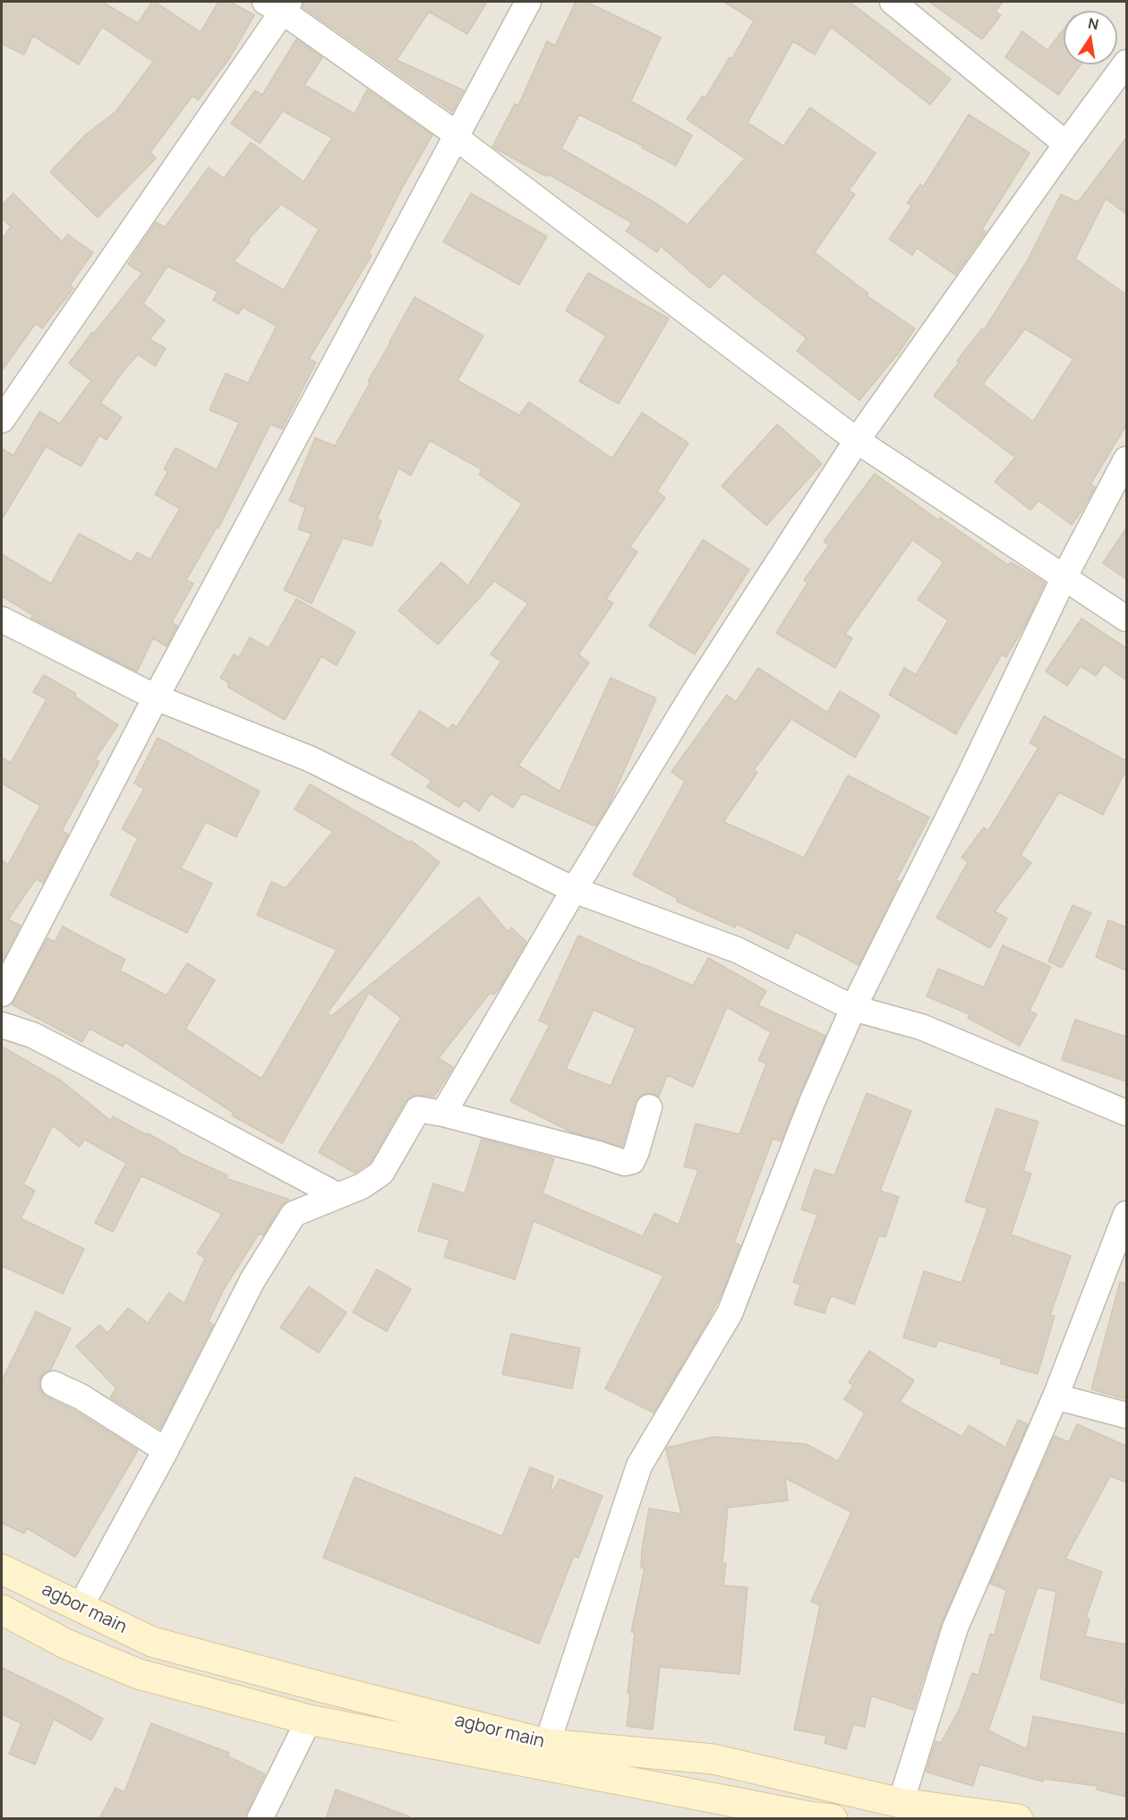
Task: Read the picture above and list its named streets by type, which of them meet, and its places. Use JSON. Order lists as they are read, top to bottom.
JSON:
{
  "streets": {
    "main road": ["agbor main"]
  },
  "north": "top"
}
